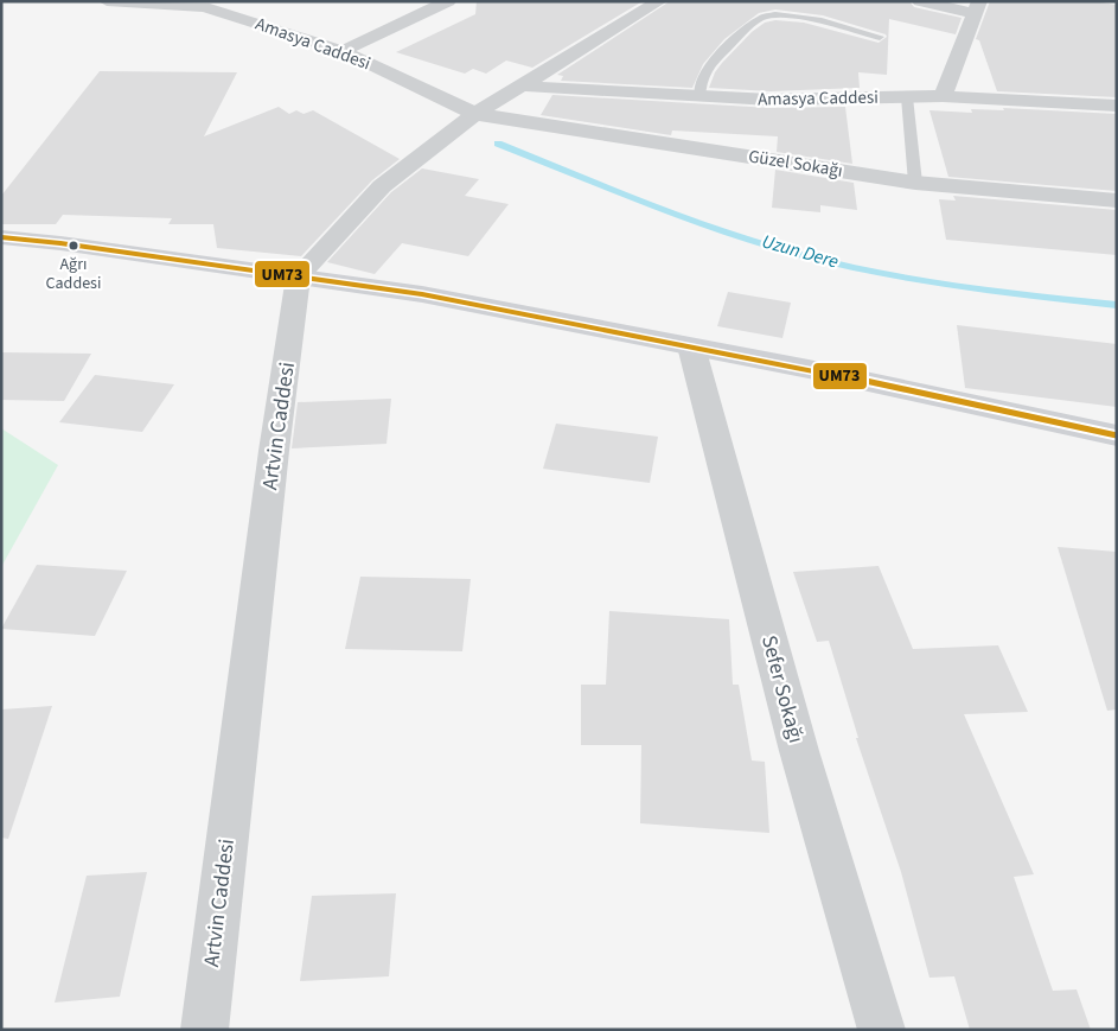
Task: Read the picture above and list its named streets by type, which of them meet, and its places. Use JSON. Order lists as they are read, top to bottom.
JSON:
{
  "streets": {
    "street": [
      "Amasya Caddesi",
      "Güzel Sokağı",
      "Artvin Caddesi",
      "Sefer Sokağı"
    ]
  },
  "crossings": [
    ["Amasya Caddesi", "Güzel Sokağı"]
  ],
  "water": ["Uzun Dere"],
  "places": ["Ağrı Caddesi"],
  "lines": ["transit line UM73"]
}
